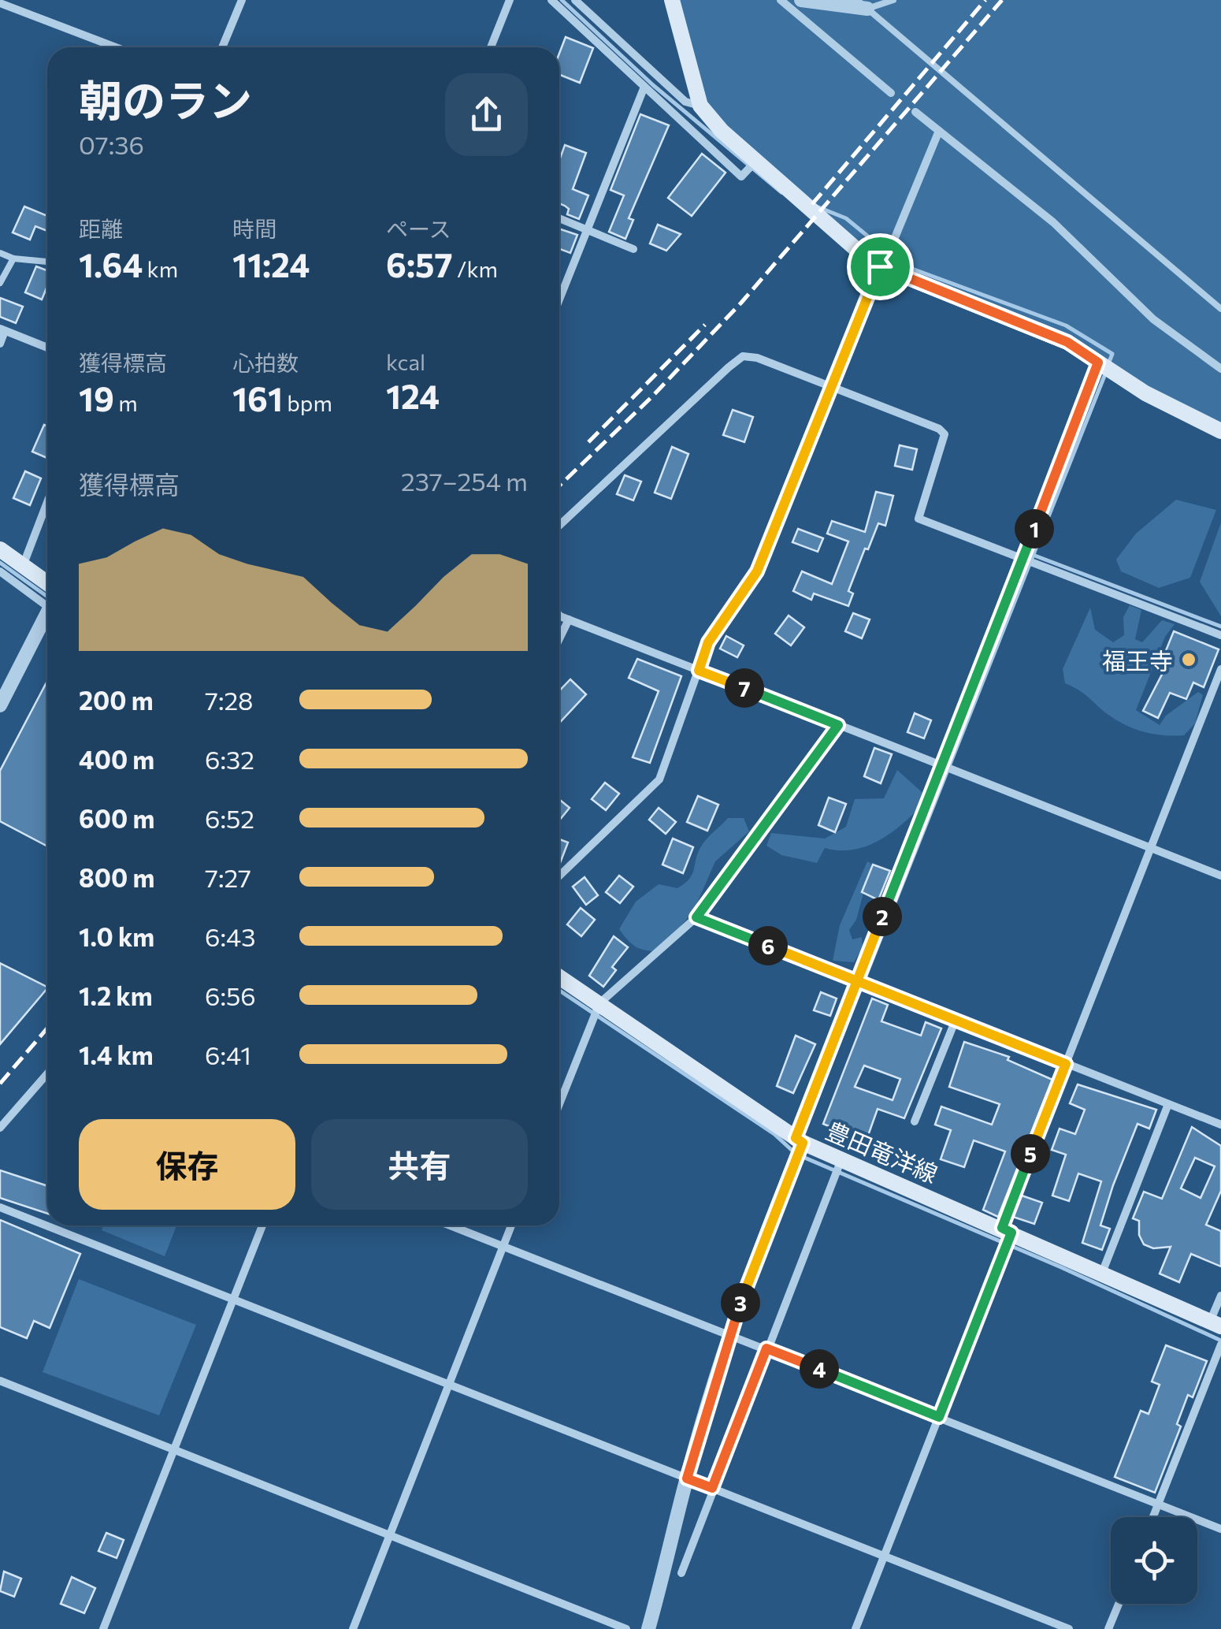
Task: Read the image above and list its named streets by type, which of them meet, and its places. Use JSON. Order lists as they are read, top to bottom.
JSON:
{
  "streets": {
    "main road": ["豊田竜洋線"]
  },
  "places": ["福王寺"],
  "page": {
    "heading": ["朝のラン", "07:36"],
    "stats": [
      ["距離", "1.64 km"],
      ["時間", "11:24"],
      ["ペース", "6:57 /km"],
      ["獲得標高", "19 m"],
      ["心拍数", "161 bpm"],
      ["kcal", "124"]
    ],
    "chart": ["獲得標高", "237–254 m"],
    "pins": [
      "1",
      "7",
      "2",
      "6",
      "5",
      "3",
      "4"
    ],
    "list": [
      {
        "name": "200 m",
        "note": "7:28"
      },
      {
        "name": "400 m",
        "note": "6:32"
      },
      {
        "name": "600 m",
        "note": "6:52"
      },
      {
        "name": "800 m",
        "note": "7:27"
      },
      {
        "name": "1.0 km",
        "note": "6:43"
      },
      {
        "name": "1.2 km",
        "note": "6:56"
      },
      {
        "name": "1.4 km",
        "note": "6:41"
      }
    ],
    "buttons": ["保存", "共有"]
  }
}
